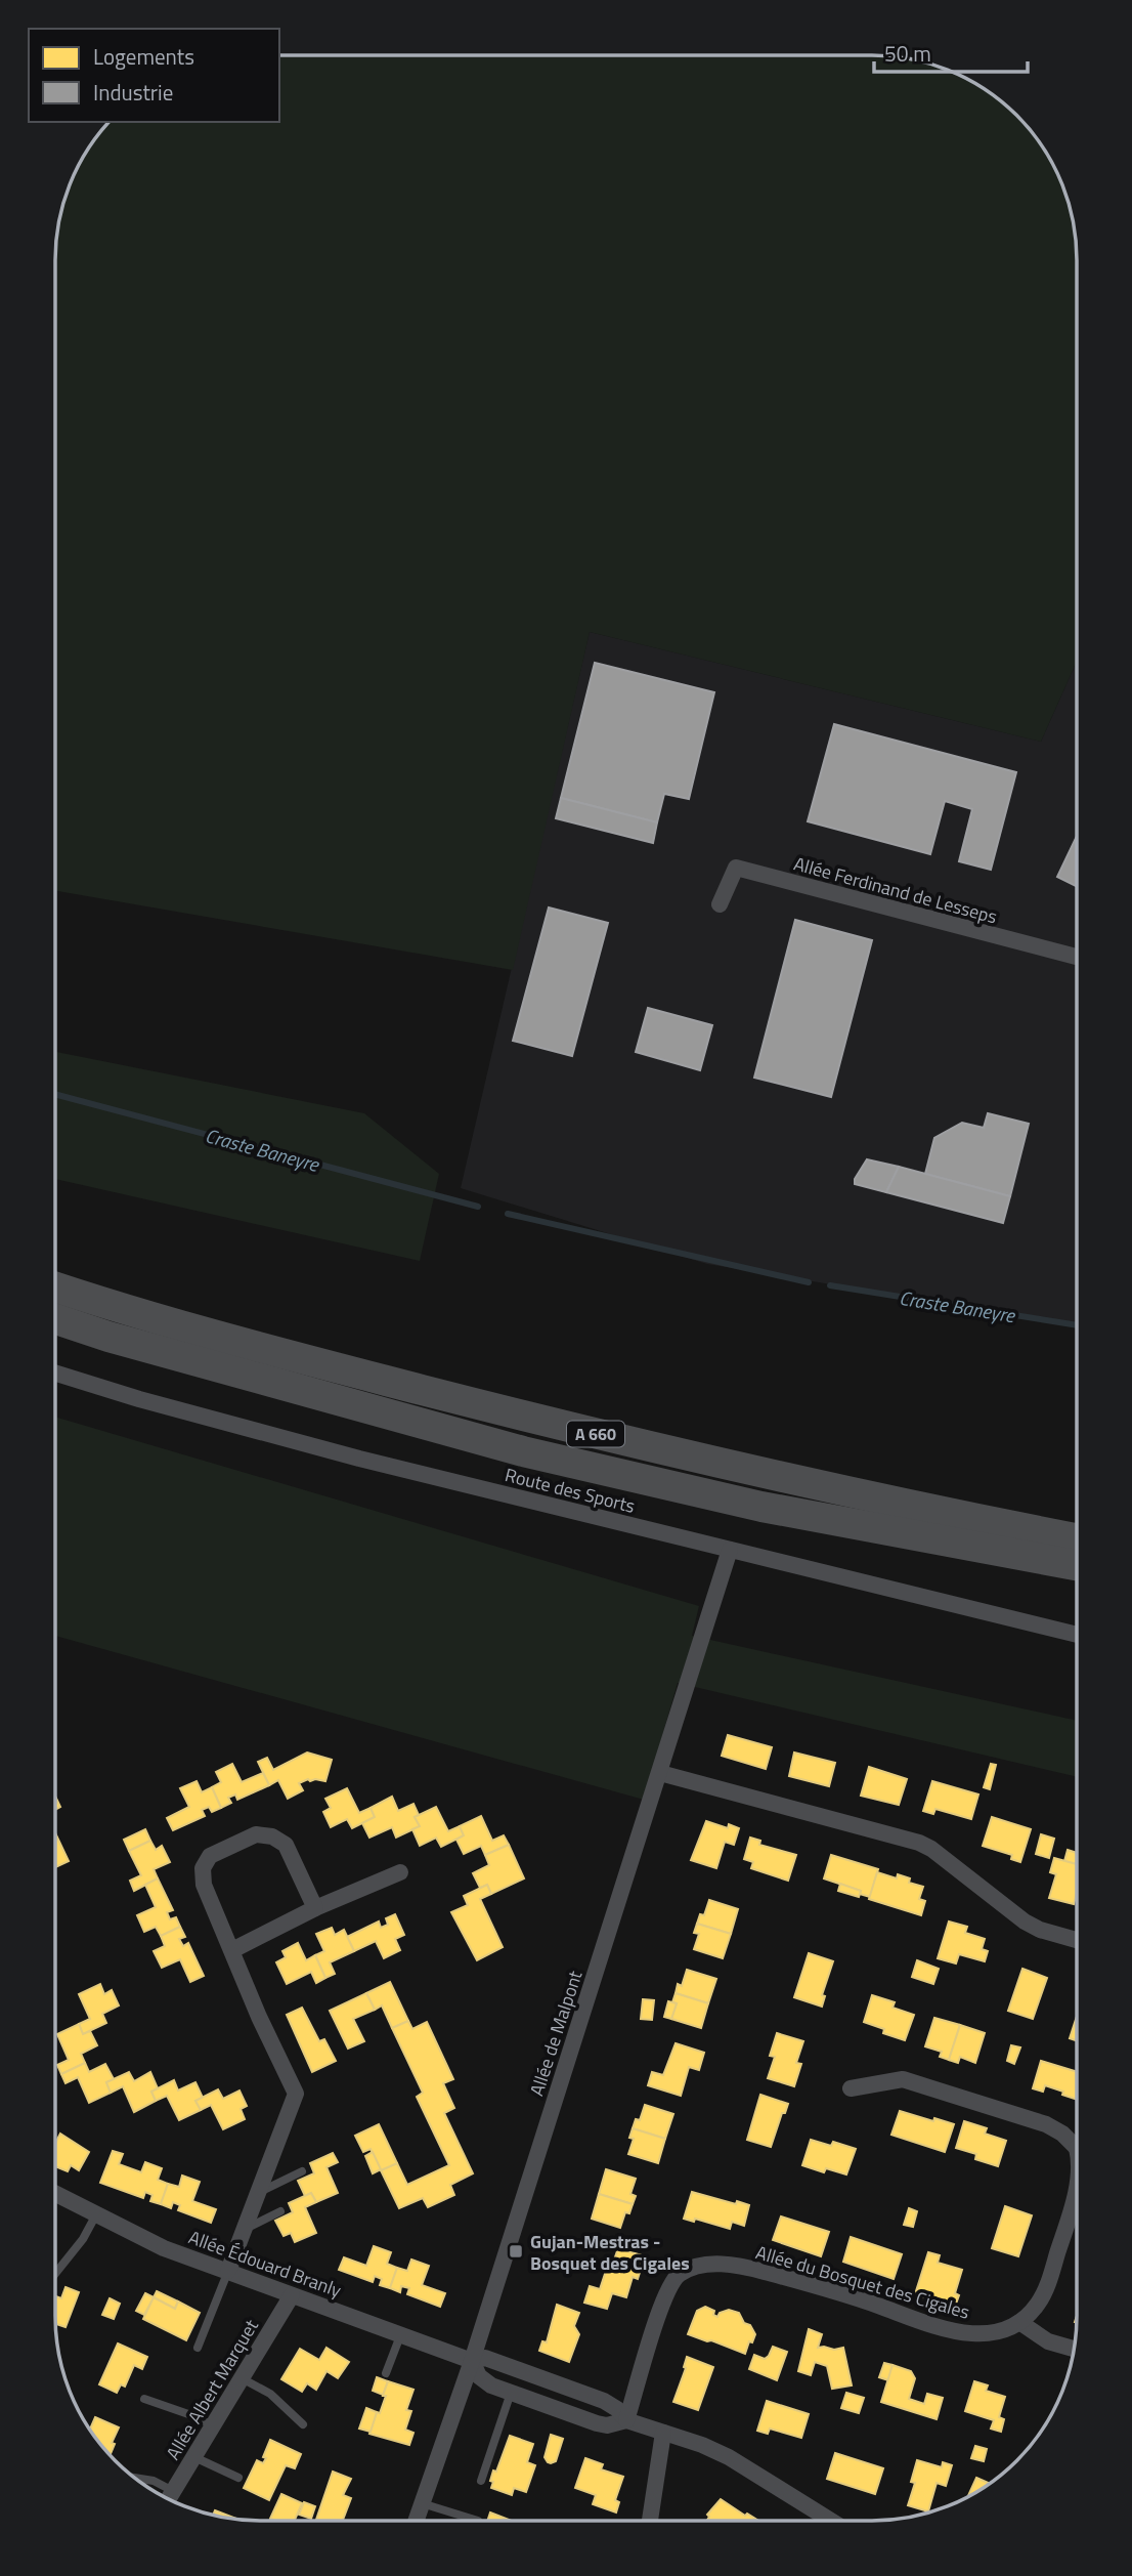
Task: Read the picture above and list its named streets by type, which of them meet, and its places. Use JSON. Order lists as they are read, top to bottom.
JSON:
{
  "streets": {
    "highway": ["A 660"],
    "street": [
      "Allée Ferdinand de Lesseps",
      "Route des Sports",
      "Allée de Malpont",
      "Allée Édouard Branly",
      "Allée du Bosquet des Cigales",
      "Allée Albert Marquet"
    ]
  },
  "crossings": [
    ["Route des Sports", "Allée de Malpont"],
    ["Allée de Malpont", "Allée Édouard Branly"],
    ["Allée Édouard Branly", "Allée Albert Marquet"]
  ],
  "water": ["Craste Baneyre"],
  "places": {
    "transit": ["Gujan-Mestras - Bosquet des Cigales"]
  },
  "legend": ["Logements", "Industrie"],
  "scale_bar": "50 m"
}
